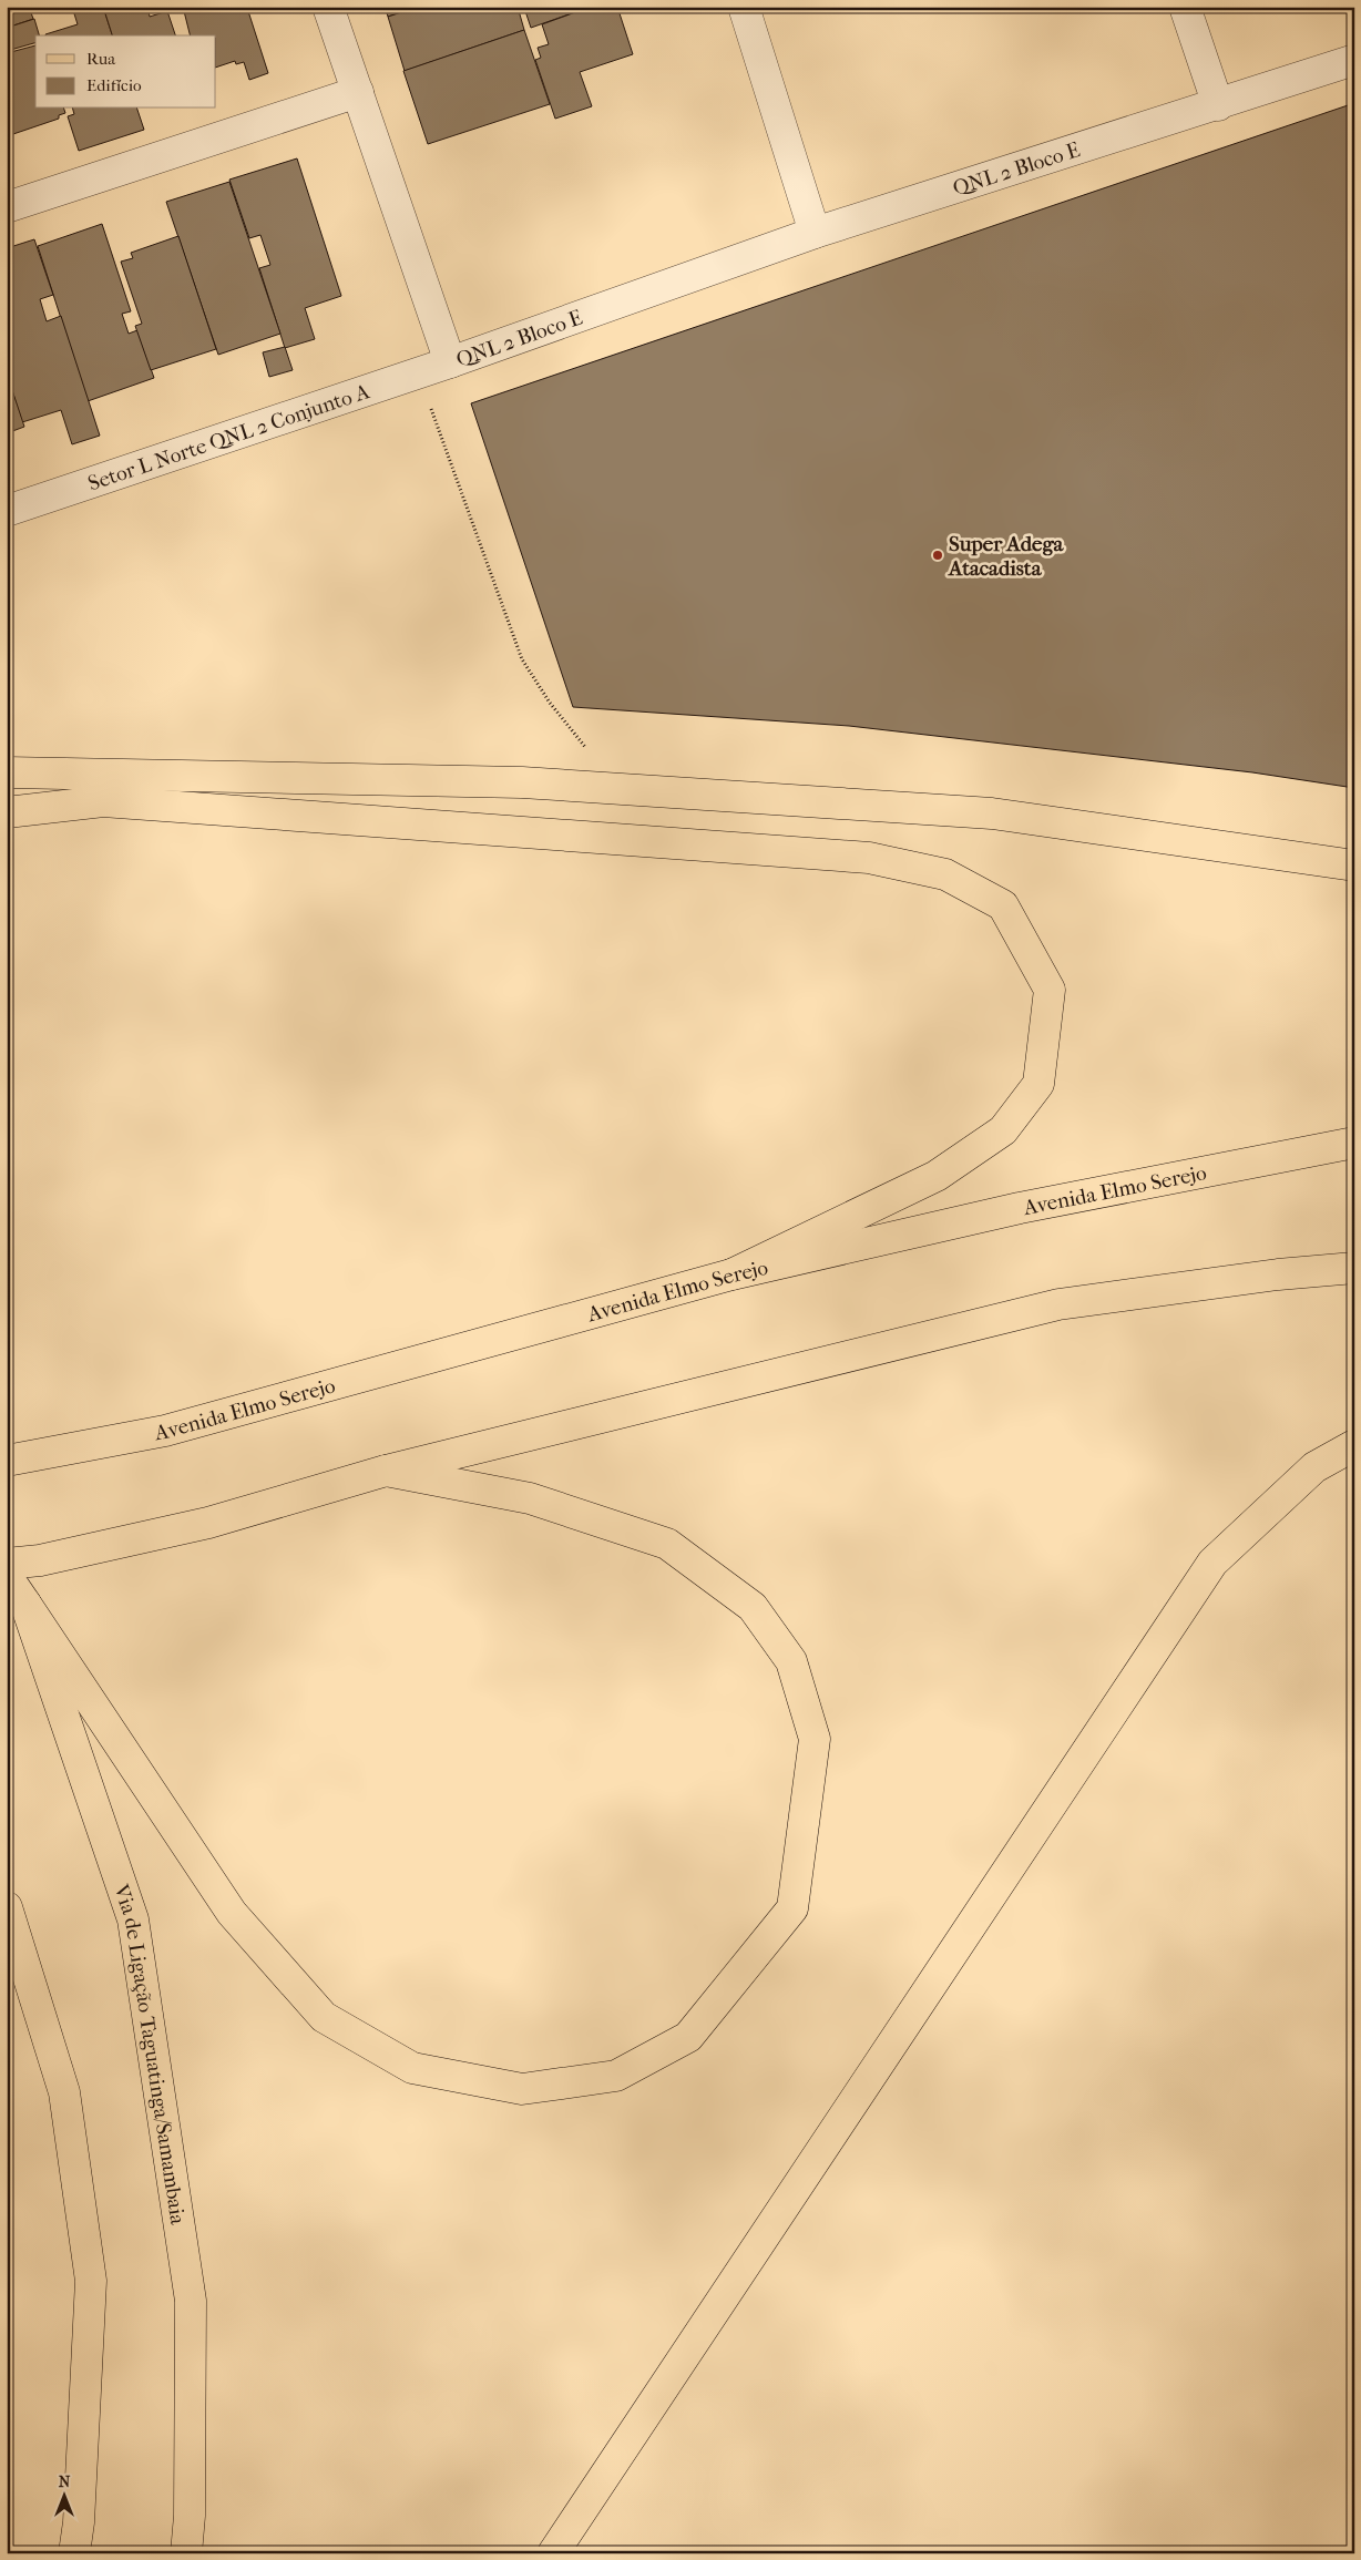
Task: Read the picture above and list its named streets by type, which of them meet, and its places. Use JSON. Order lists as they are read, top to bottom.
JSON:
{
  "streets": {
    "main road": ["Avenida Elmo Serejo", "Via de Ligação Taguatinga/Samambaia"],
    "street": ["QNL 2 Bloco E", "Setor L Norte QNL 2 Conjunto A"]
  },
  "crossings": [
    ["QNL 2 Bloco E", "Setor L Norte QNL 2 Conjunto A"]
  ],
  "places": ["Super Adega Atacadista"],
  "legend": ["Rua", "Edifício"],
  "north": "top"
}
